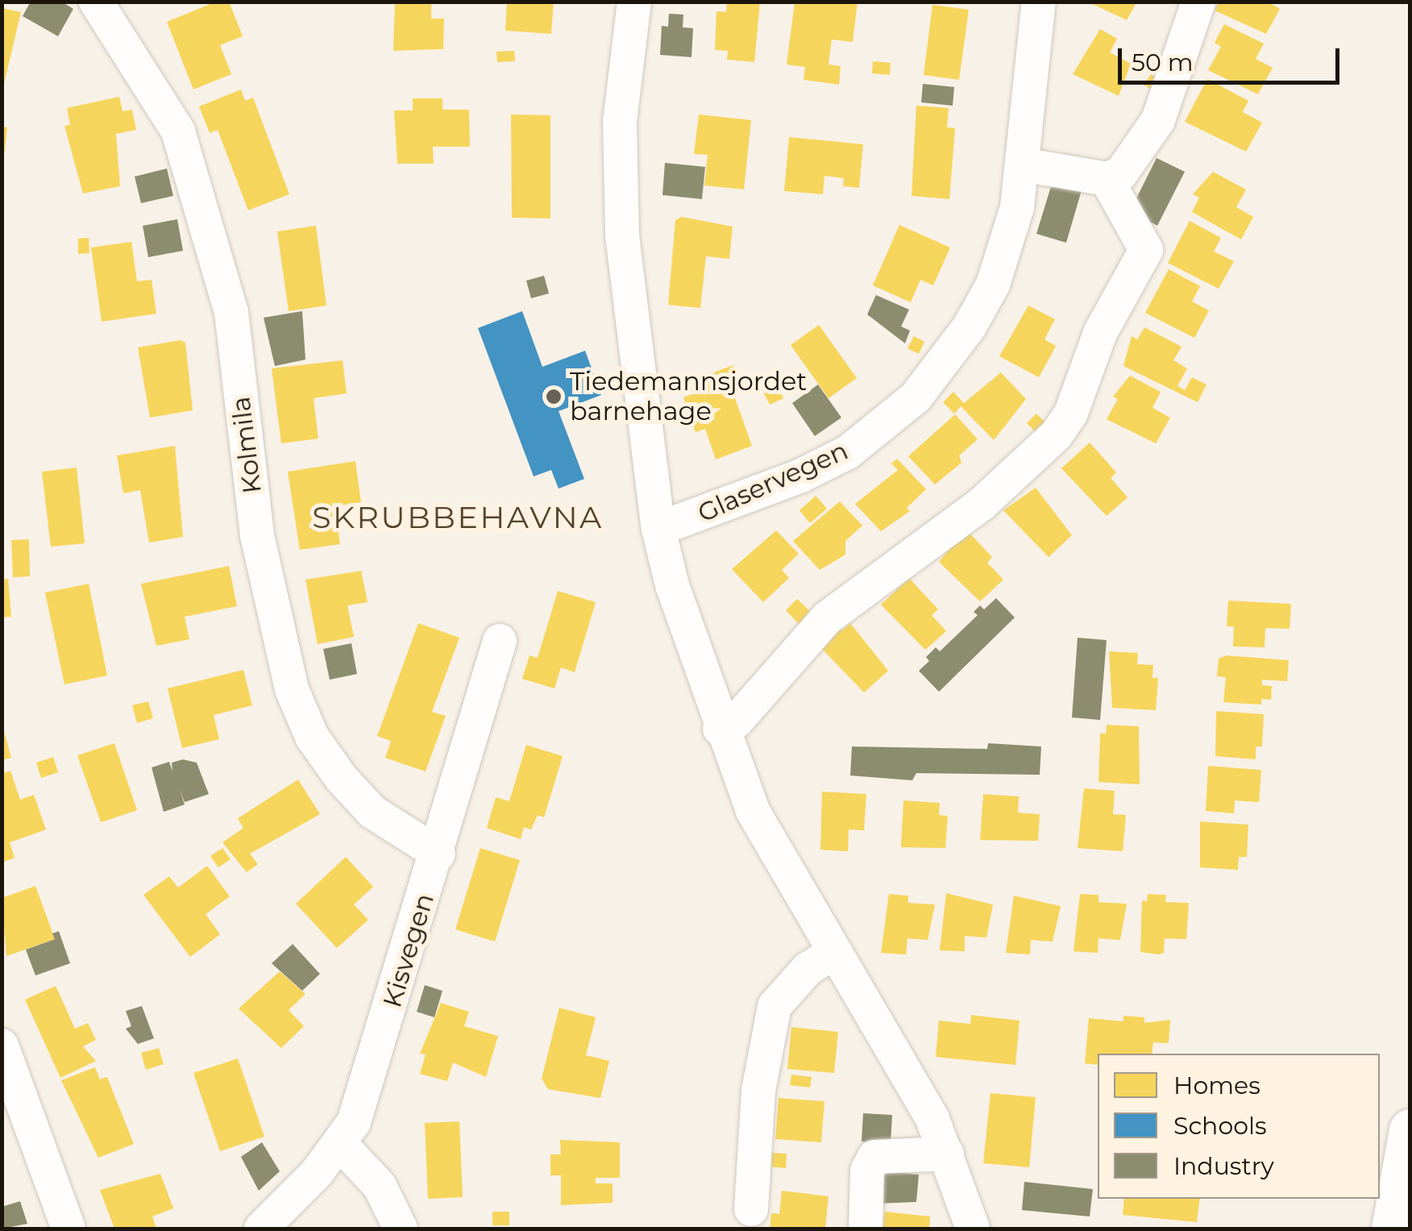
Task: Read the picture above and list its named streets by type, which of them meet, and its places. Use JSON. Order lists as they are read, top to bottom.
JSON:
{
  "streets": {
    "street": ["Kolmila", "Glaservegen", "Kisvegen"]
  },
  "crossings": [
    ["Kolmila", "Kisvegen"]
  ],
  "districts": ["SKRUBBEHAVNA"],
  "places": ["Tiedemannsjordet barnehage"],
  "legend": ["Homes", "Schools", "Industry"],
  "scale_bar": "50 m"
}
